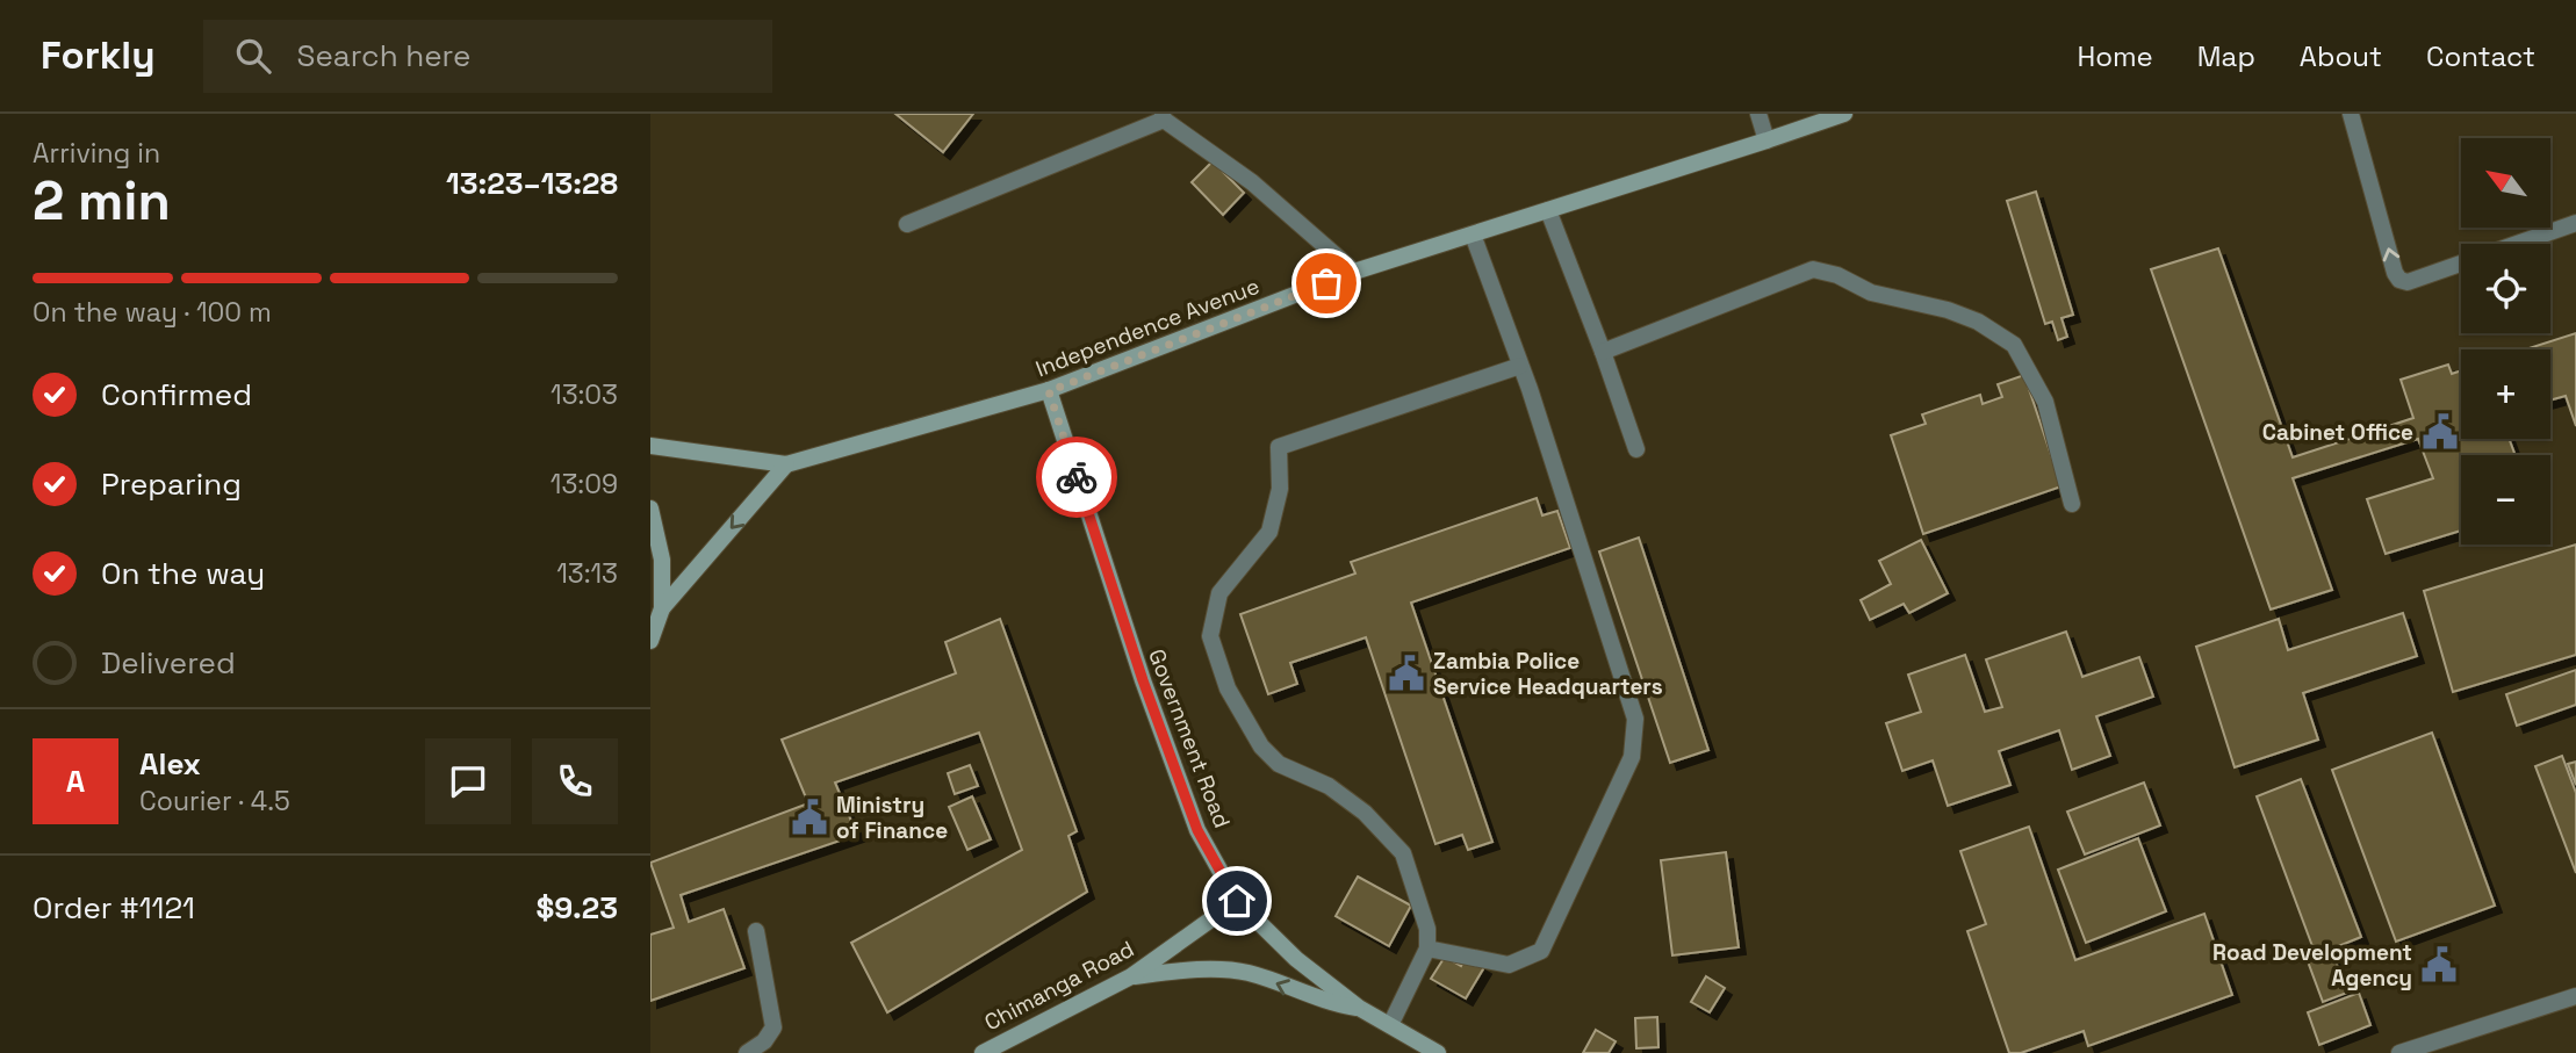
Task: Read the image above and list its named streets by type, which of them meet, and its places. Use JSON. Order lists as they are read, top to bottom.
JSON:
{
  "streets": {
    "main road": ["Independence Avenue", "Government Road", "Chimanga Road"]
  },
  "crossings": [
    ["Independence Avenue", "Government Road"],
    ["Government Road", "Chimanga Road"]
  ],
  "places": {
    "public building": [
      "Cabinet Office",
      "Zambia Police Service Headquarters",
      "Ministry of Finance",
      "Road Development Agency"
    ]
  },
  "north": "top left",
  "page": {
    "header": "Forkly",
    "search": "Search here",
    "nav": [
      "Home",
      "Map",
      "About",
      "Contact"
    ],
    "heading": ["2 min", "Arriving in", "13:23–13:28"],
    "panel": [
      "Alex",
      "Courier · 4.5",
      "Order #1121",
      "$9.23"
    ],
    "map_buttons": ["+", "−"],
    "bar": "On the way · 100 m",
    "list": [
      ["Confirmed", "13:03"],
      ["Preparing", "13:09"],
      ["On the way", "13:13"],
      "Delivered"
    ],
    "round": "A"
  }
}
